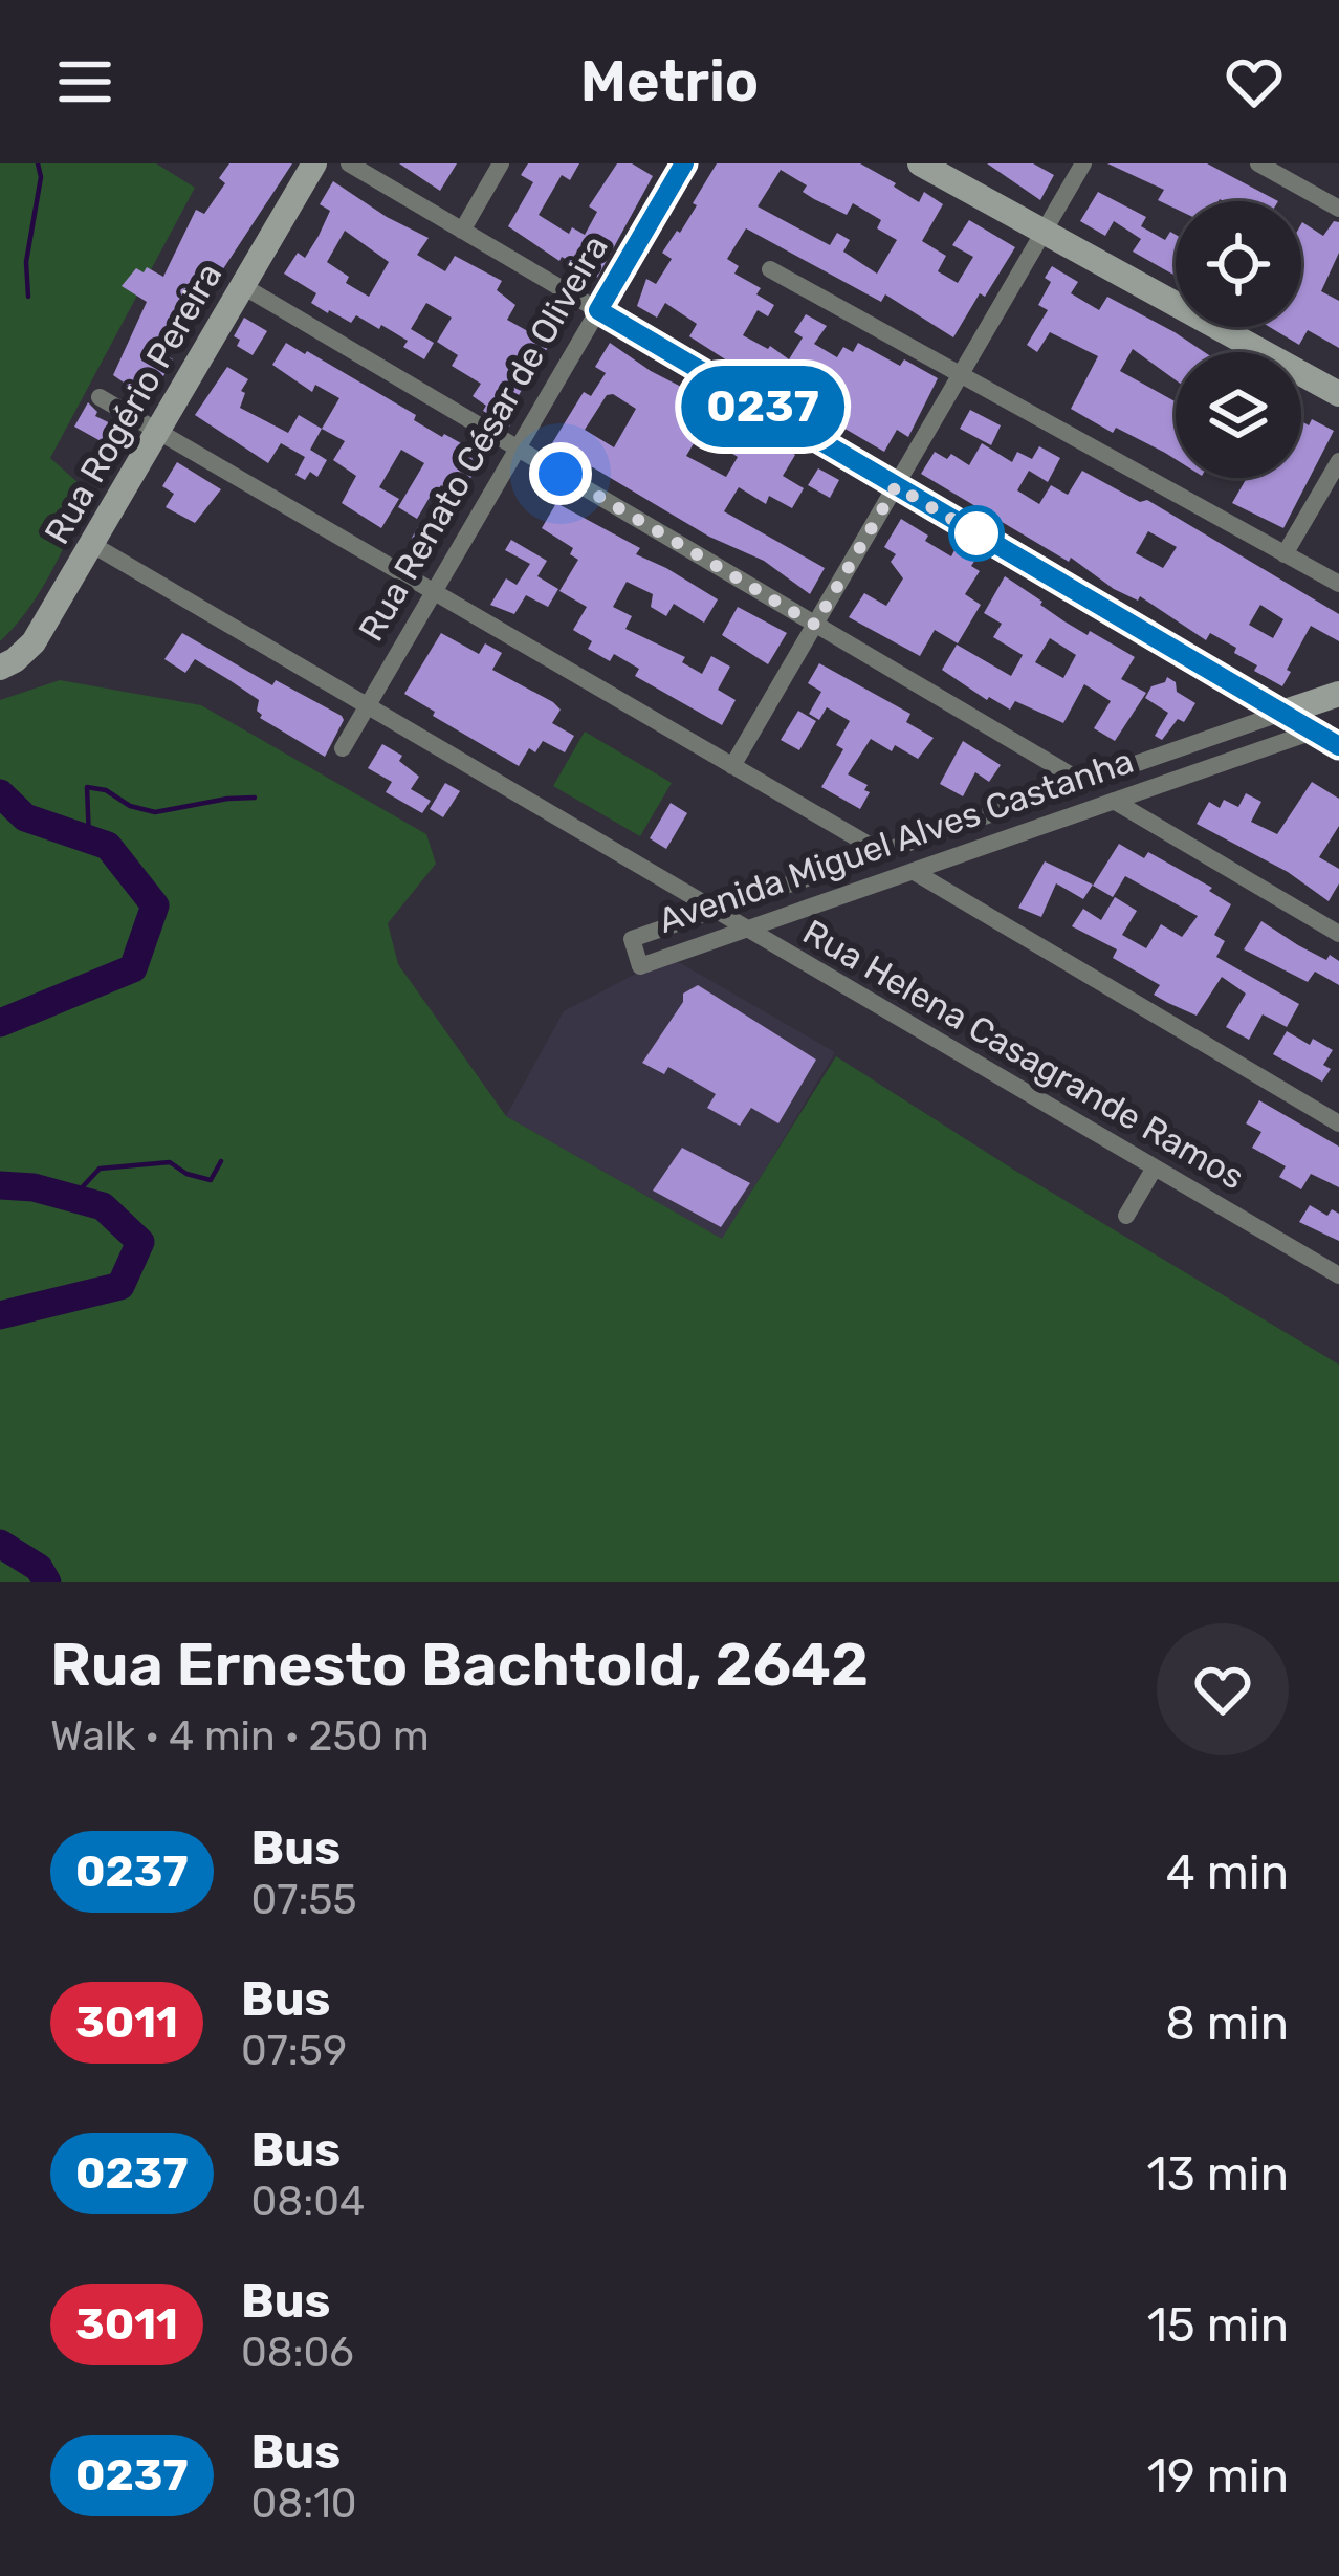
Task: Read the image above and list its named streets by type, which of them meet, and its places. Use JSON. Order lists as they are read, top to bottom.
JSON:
{
  "streets": {
    "street": [
      "Rua Rogério Pereira",
      "Rua Renato César de Oliveira",
      "Avenida Miguel Alves Castanha",
      "Rua Helena Casagrande Ramos"
    ]
  },
  "crossings": [
    ["Rua Rogério Pereira", "Rua Helena Casagrande Ramos"],
    ["Rua Renato César de Oliveira", "Rua Helena Casagrande Ramos"],
    ["Avenida Miguel Alves Castanha", "Rua Helena Casagrande Ramos"]
  ],
  "lines": ["bus line 0237"],
  "page": {
    "header": "Metrio",
    "on_map": "0237",
    "heading": ["Rua Ernesto Bachtold, 2642", "Walk · 4 min · 250 m"],
    "list": [
      {
        "mark": "0237",
        "name": "Bus",
        "note": "07:55",
        "value": "4 min"
      },
      {
        "mark": "3011",
        "name": "Bus",
        "note": "07:59",
        "value": "8 min"
      },
      {
        "mark": "0237",
        "name": "Bus",
        "note": "08:04",
        "value": "13 min"
      },
      {
        "mark": "3011",
        "name": "Bus",
        "note": "08:06",
        "value": "15 min"
      },
      {
        "mark": "0237",
        "name": "Bus",
        "note": "08:10",
        "value": "19 min"
      }
    ]
  }
}
